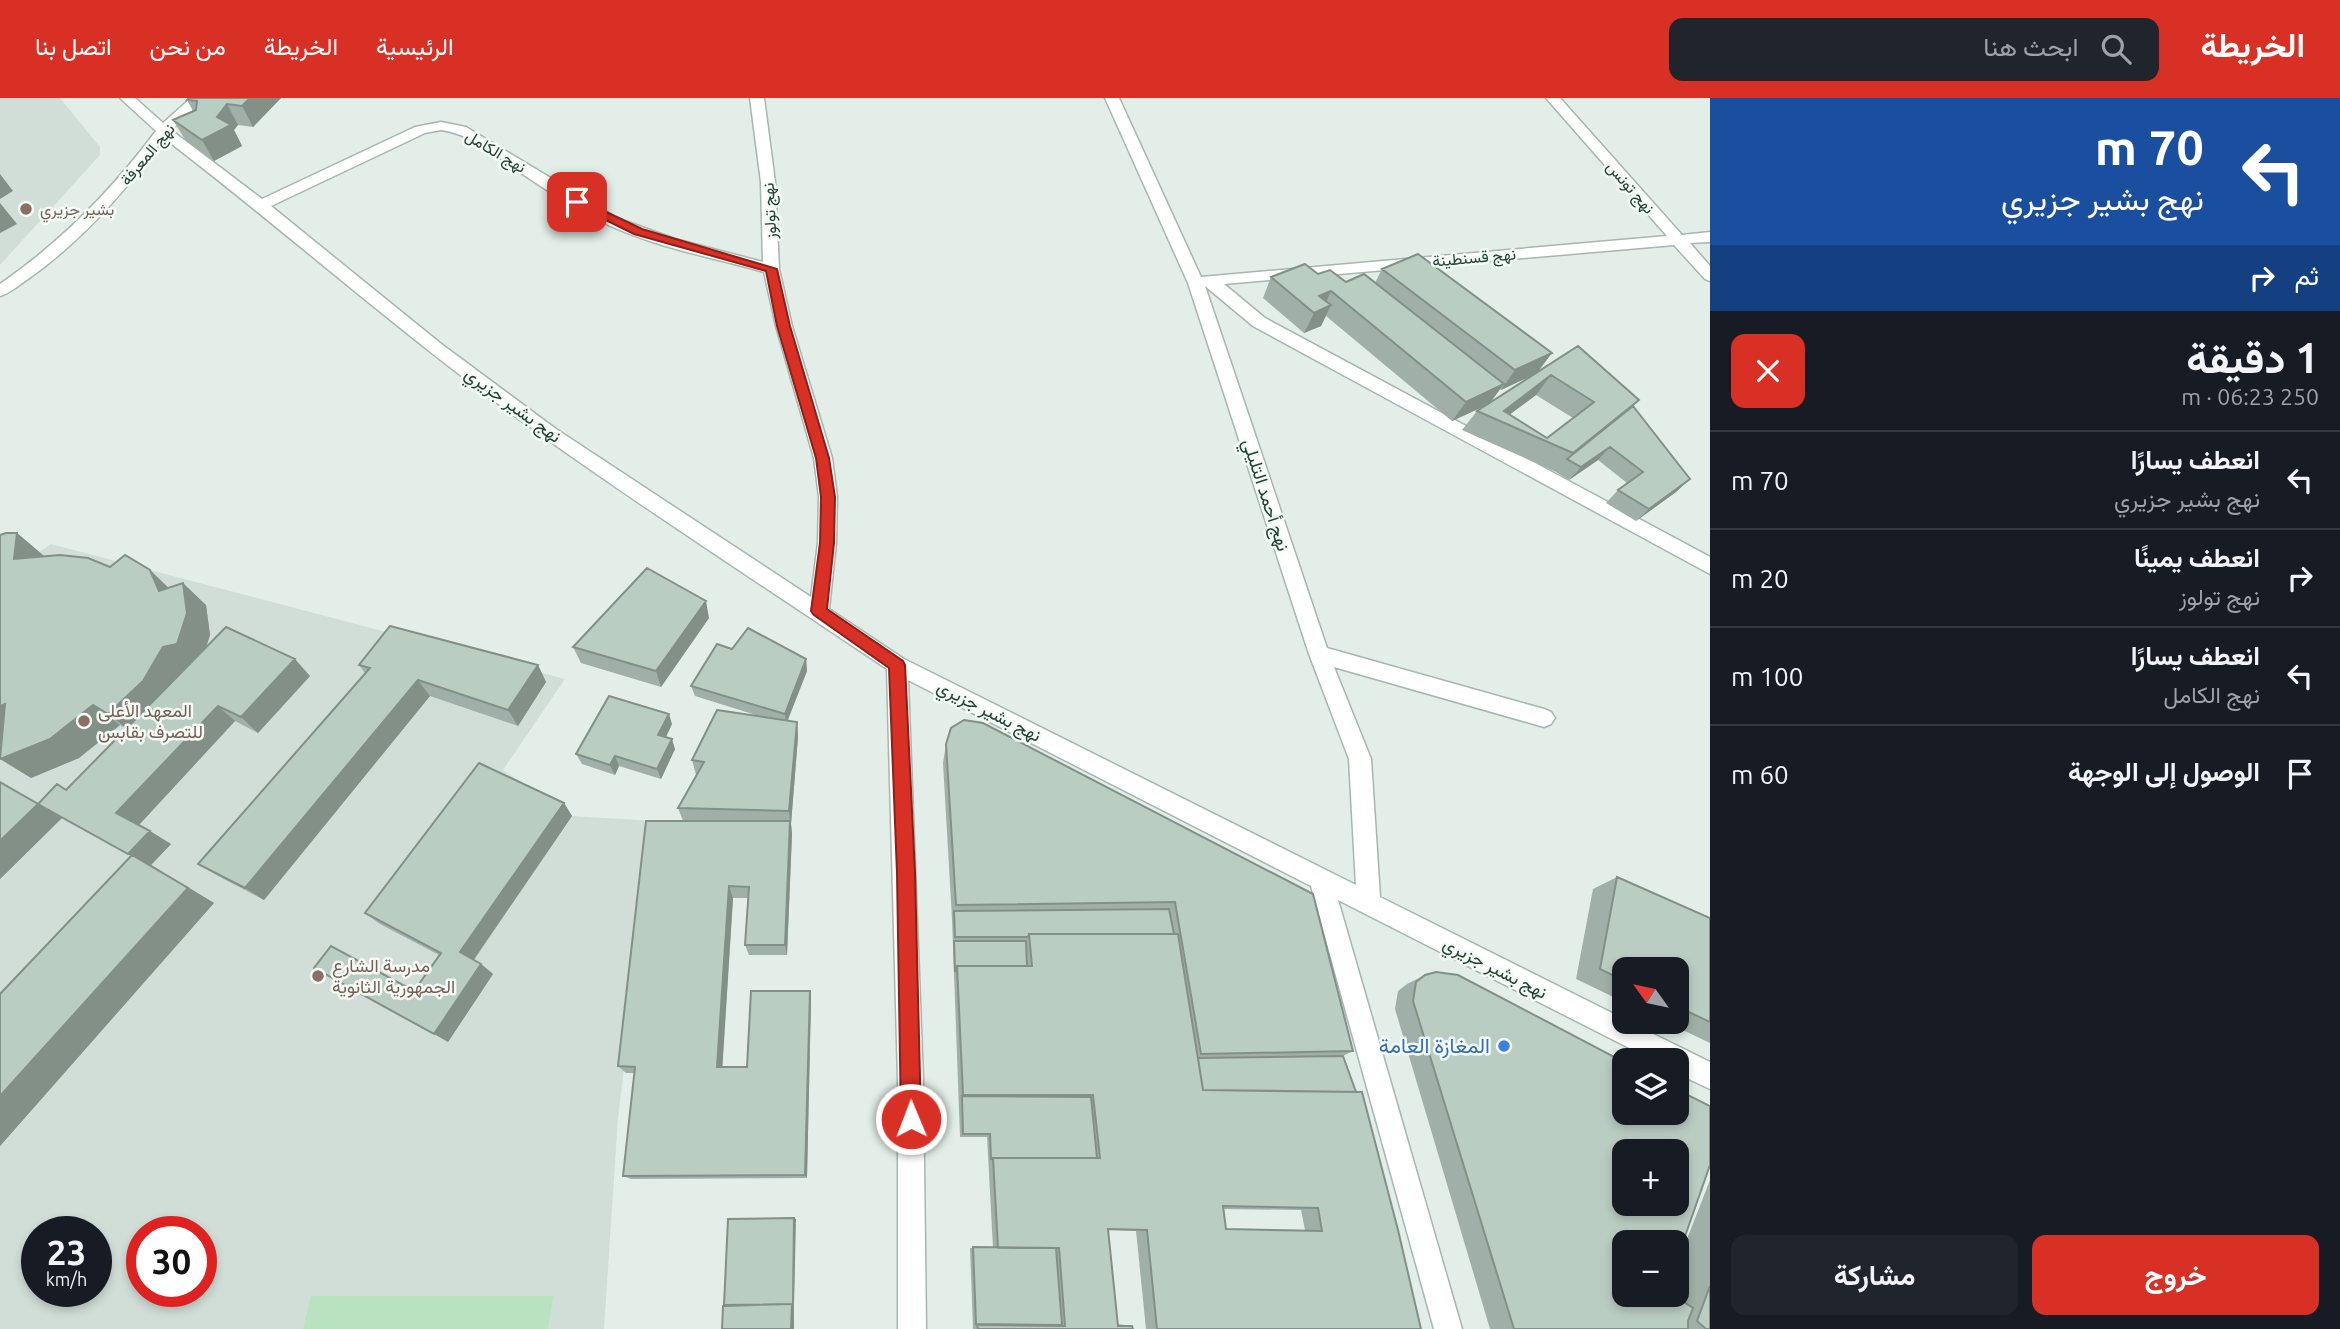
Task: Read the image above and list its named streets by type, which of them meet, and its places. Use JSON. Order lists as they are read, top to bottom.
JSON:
{
  "streets": {
    "street": [
      "نهج الكامل",
      "نهج المعرفة",
      "نهج تونس",
      "نهج تولوز",
      "نهج قسنطينة",
      "نهج بشير جزيري",
      "نهج أحمد التليلي"
    ]
  },
  "crossings": [
    ["نهج الكامل", "نهج تولوز"],
    ["نهج الكامل", "نهج بشير جزيري"],
    ["نهج المعرفة", "نهج بشير جزيري"],
    ["نهج تونس", "نهج قسنطينة"],
    ["نهج تولوز", "نهج بشير جزيري"],
    ["نهج قسنطينة", "نهج أحمد التليلي"],
    ["نهج بشير جزيري", "نهج أحمد التليلي"]
  ],
  "places": [
    "بشير جزيري",
    "المعهد الأعلى للتصرف بقابس",
    "مدرسة الشارع الجمهورية الثانوية",
    "المغازة العامة"
  ],
  "north": "top left",
  "page": {
    "header": "الخريطة",
    "search": "ابحث هنا",
    "nav": [
      "الرئيسية",
      "الخريطة",
      "من نحن",
      "اتصل بنا"
    ],
    "turn": ["70 m", "نهج بشير جزيري"],
    "then": "ثم",
    "heading": ["1 دقيقة", "250 m · 06:23"],
    "list": [
      {
        "name": "انعطف يسارًا",
        "note": "نهج بشير جزيري",
        "value": "70 m"
      },
      {
        "name": "انعطف يمينًا",
        "note": "نهج تولوز",
        "value": "20 m"
      },
      {
        "name": "انعطف يسارًا",
        "note": "نهج الكامل",
        "value": "100 m"
      },
      {
        "name": "الوصول إلى الوجهة",
        "value": "60 m"
      }
    ],
    "map_buttons": ["+", "−"],
    "speed": "23 km/h",
    "limit": "30",
    "buttons": ["خروج", "مشاركة"]
  }
}
